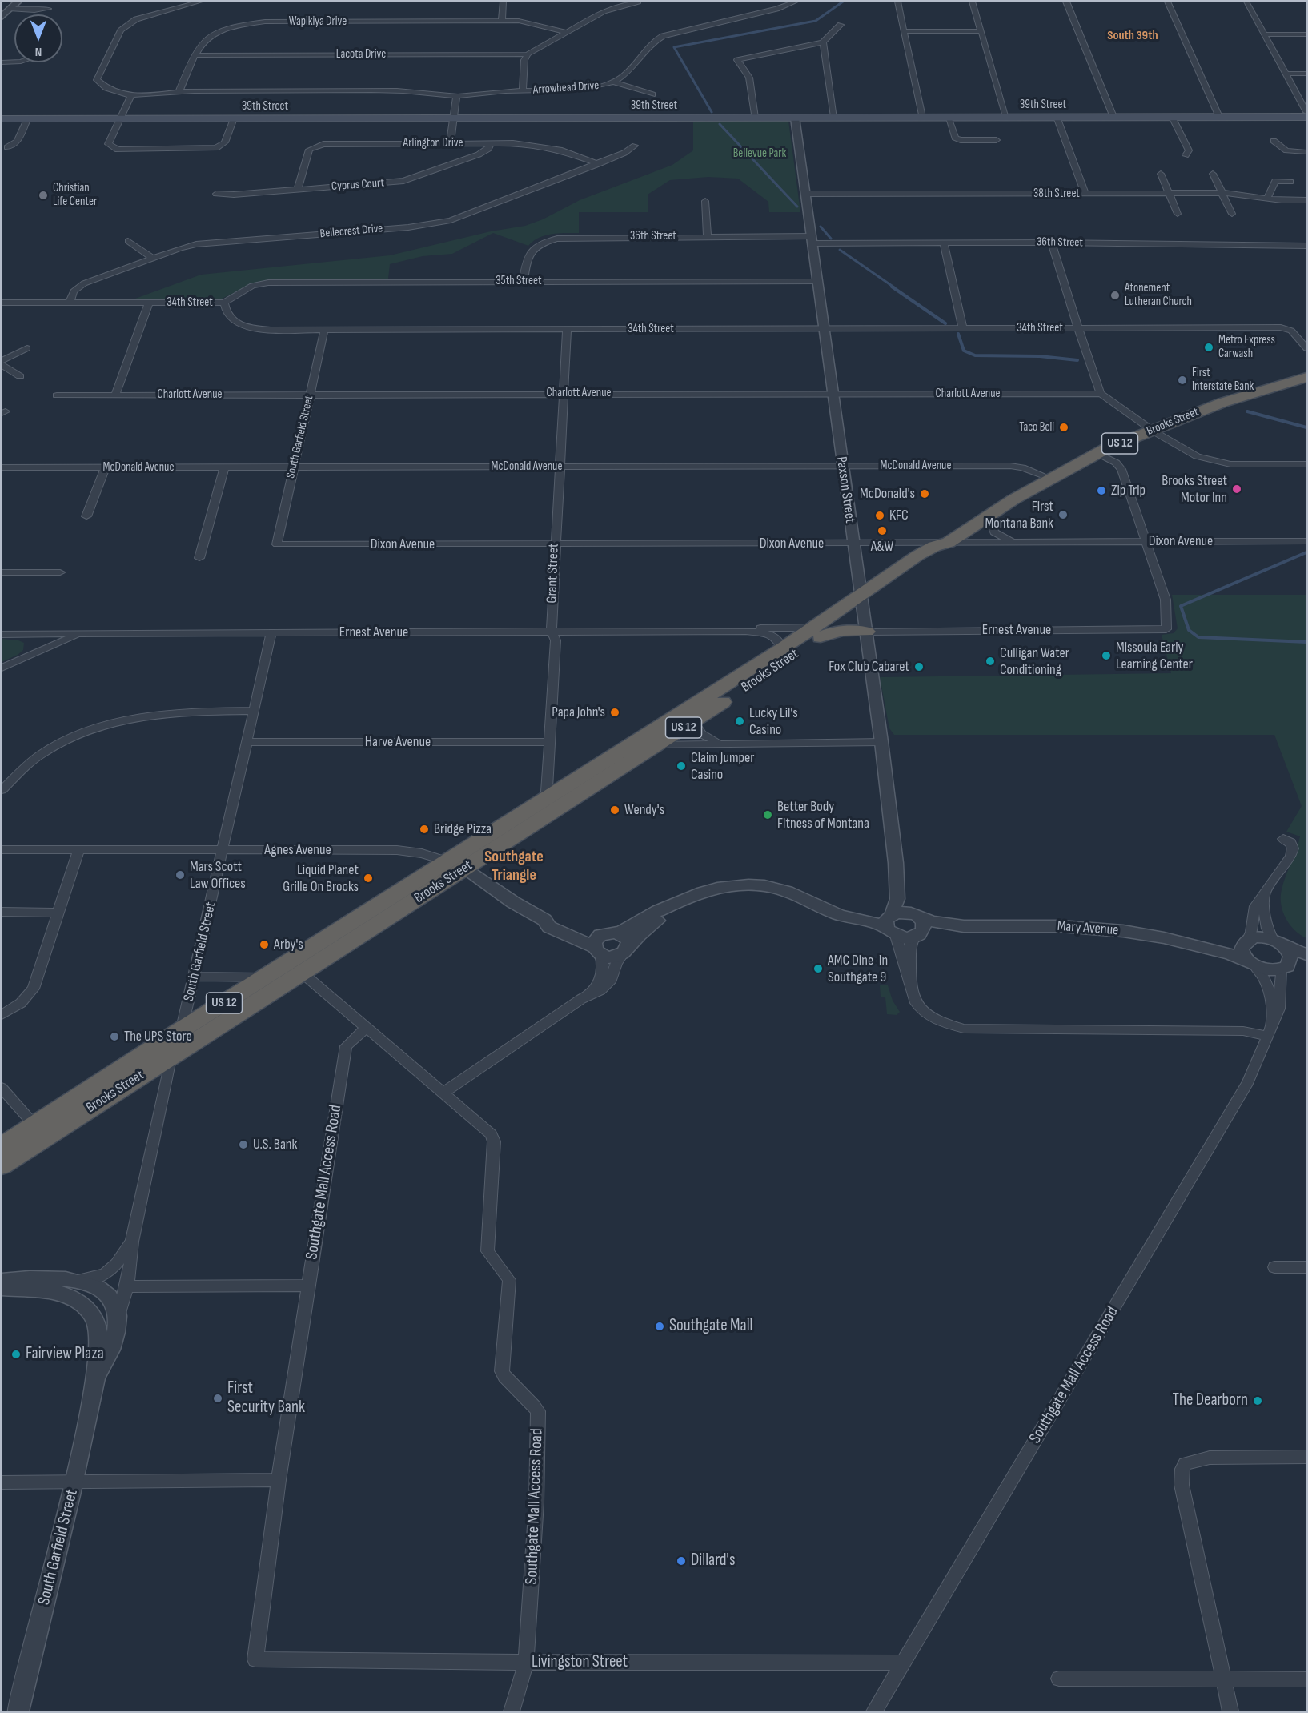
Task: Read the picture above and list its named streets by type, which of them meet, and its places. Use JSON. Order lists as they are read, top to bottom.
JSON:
{
  "streets": {
    "highway": ["Brooks Street", "US 12"],
    "main road": ["39th Street"],
    "street": [
      "Wapikiya Drive",
      "Lacota Drive",
      "Arrowhead Drive",
      "Arlington Drive",
      "Cyprus Court",
      "38th Street",
      "Bellecrest Drive",
      "36th Street",
      "35th Street",
      "34th Street",
      "Charlott Avenue",
      "South Garfield Street",
      "McDonald Avenue",
      "Paxson Street",
      "Dixon Avenue",
      "Grant Street",
      "Ernest Avenue",
      "Harve Avenue",
      "Agnes Avenue",
      "Mary Avenue",
      "Southgate Mall Access Road",
      "Livingston Street"
    ]
  },
  "crossings": [
    ["Wapikiya Drive", "Lacota Drive"],
    ["Wapikiya Drive", "Arrowhead Drive"],
    ["39th Street", "Paxson Street"],
    ["Arlington Drive", "Cyprus Court"],
    ["Arlington Drive", "Bellecrest Drive"],
    ["38th Street", "Paxson Street"],
    ["Bellecrest Drive", "34th Street"],
    ["36th Street", "35th Street"],
    ["36th Street", "Paxson Street"],
    ["35th Street", "34th Street"],
    ["35th Street", "Paxson Street"],
    ["34th Street", "South Garfield Street"],
    ["34th Street", "Paxson Street"],
    ["34th Street", "Grant Street"],
    ["Charlott Avenue", "South Garfield Street"],
    ["Charlott Avenue", "Paxson Street"],
    ["Charlott Avenue", "Grant Street"],
    ["Brooks Street", "South Garfield Street"],
    ["Brooks Street", "McDonald Avenue"],
    ["Brooks Street", "Paxson Street"],
    ["Brooks Street", "Dixon Avenue"],
    ["Brooks Street", "Grant Street"],
    ["Brooks Street", "Ernest Avenue"],
    ["Brooks Street", "Agnes Avenue"],
    ["Brooks Street", "Southgate Mall Access Road"],
    ["South Garfield Street", "McDonald Avenue"],
    ["South Garfield Street", "Dixon Avenue"],
    ["South Garfield Street", "Ernest Avenue"],
    ["South Garfield Street", "Harve Avenue"],
    ["South Garfield Street", "Agnes Avenue"],
    ["McDonald Avenue", "Paxson Street"],
    ["McDonald Avenue", "Grant Street"],
    ["Paxson Street", "Dixon Avenue"],
    ["Paxson Street", "Ernest Avenue"],
    ["Paxson Street", "Mary Avenue"],
    ["Dixon Avenue", "Grant Street"],
    ["Dixon Avenue", "Ernest Avenue"],
    ["Grant Street", "Ernest Avenue"],
    ["Grant Street", "Harve Avenue"],
    ["Mary Avenue", "Southgate Mall Access Road"],
    ["Southgate Mall Access Road", "Livingston Street"]
  ],
  "districts": ["South 39th", "Southgate Triangle"],
  "parks": ["Bellevue Park"],
  "places": [
    "Christian Life Center",
    "Atonement Lutheran Church",
    "Metro Express Carwash",
    "First Interstate Bank",
    "Taco Bell",
    "Brooks Street Motor Inn",
    "Zip Trip",
    "McDonald's",
    "First Montana Bank",
    "KFC",
    "A&W",
    "Missoula Early Learning Center",
    "Culligan Water Conditioning",
    "Fox Club Cabaret",
    "Papa John's",
    "Lucky Lil's Casino",
    "Claim Jumper Casino",
    "Wendy's",
    "Better Body Fitness of Montana",
    "Bridge Pizza",
    "Mars Scott Law Offices",
    "Liquid Planet Grille On Brooks",
    "Arby's",
    "AMC Dine-In Southgate 9",
    "The UPS Store",
    "U.S. Bank",
    "Southgate Mall",
    "Fairview Plaza",
    "First Security Bank",
    "The Dearborn",
    "Dillard's"
  ],
  "north": "bottom"
}
